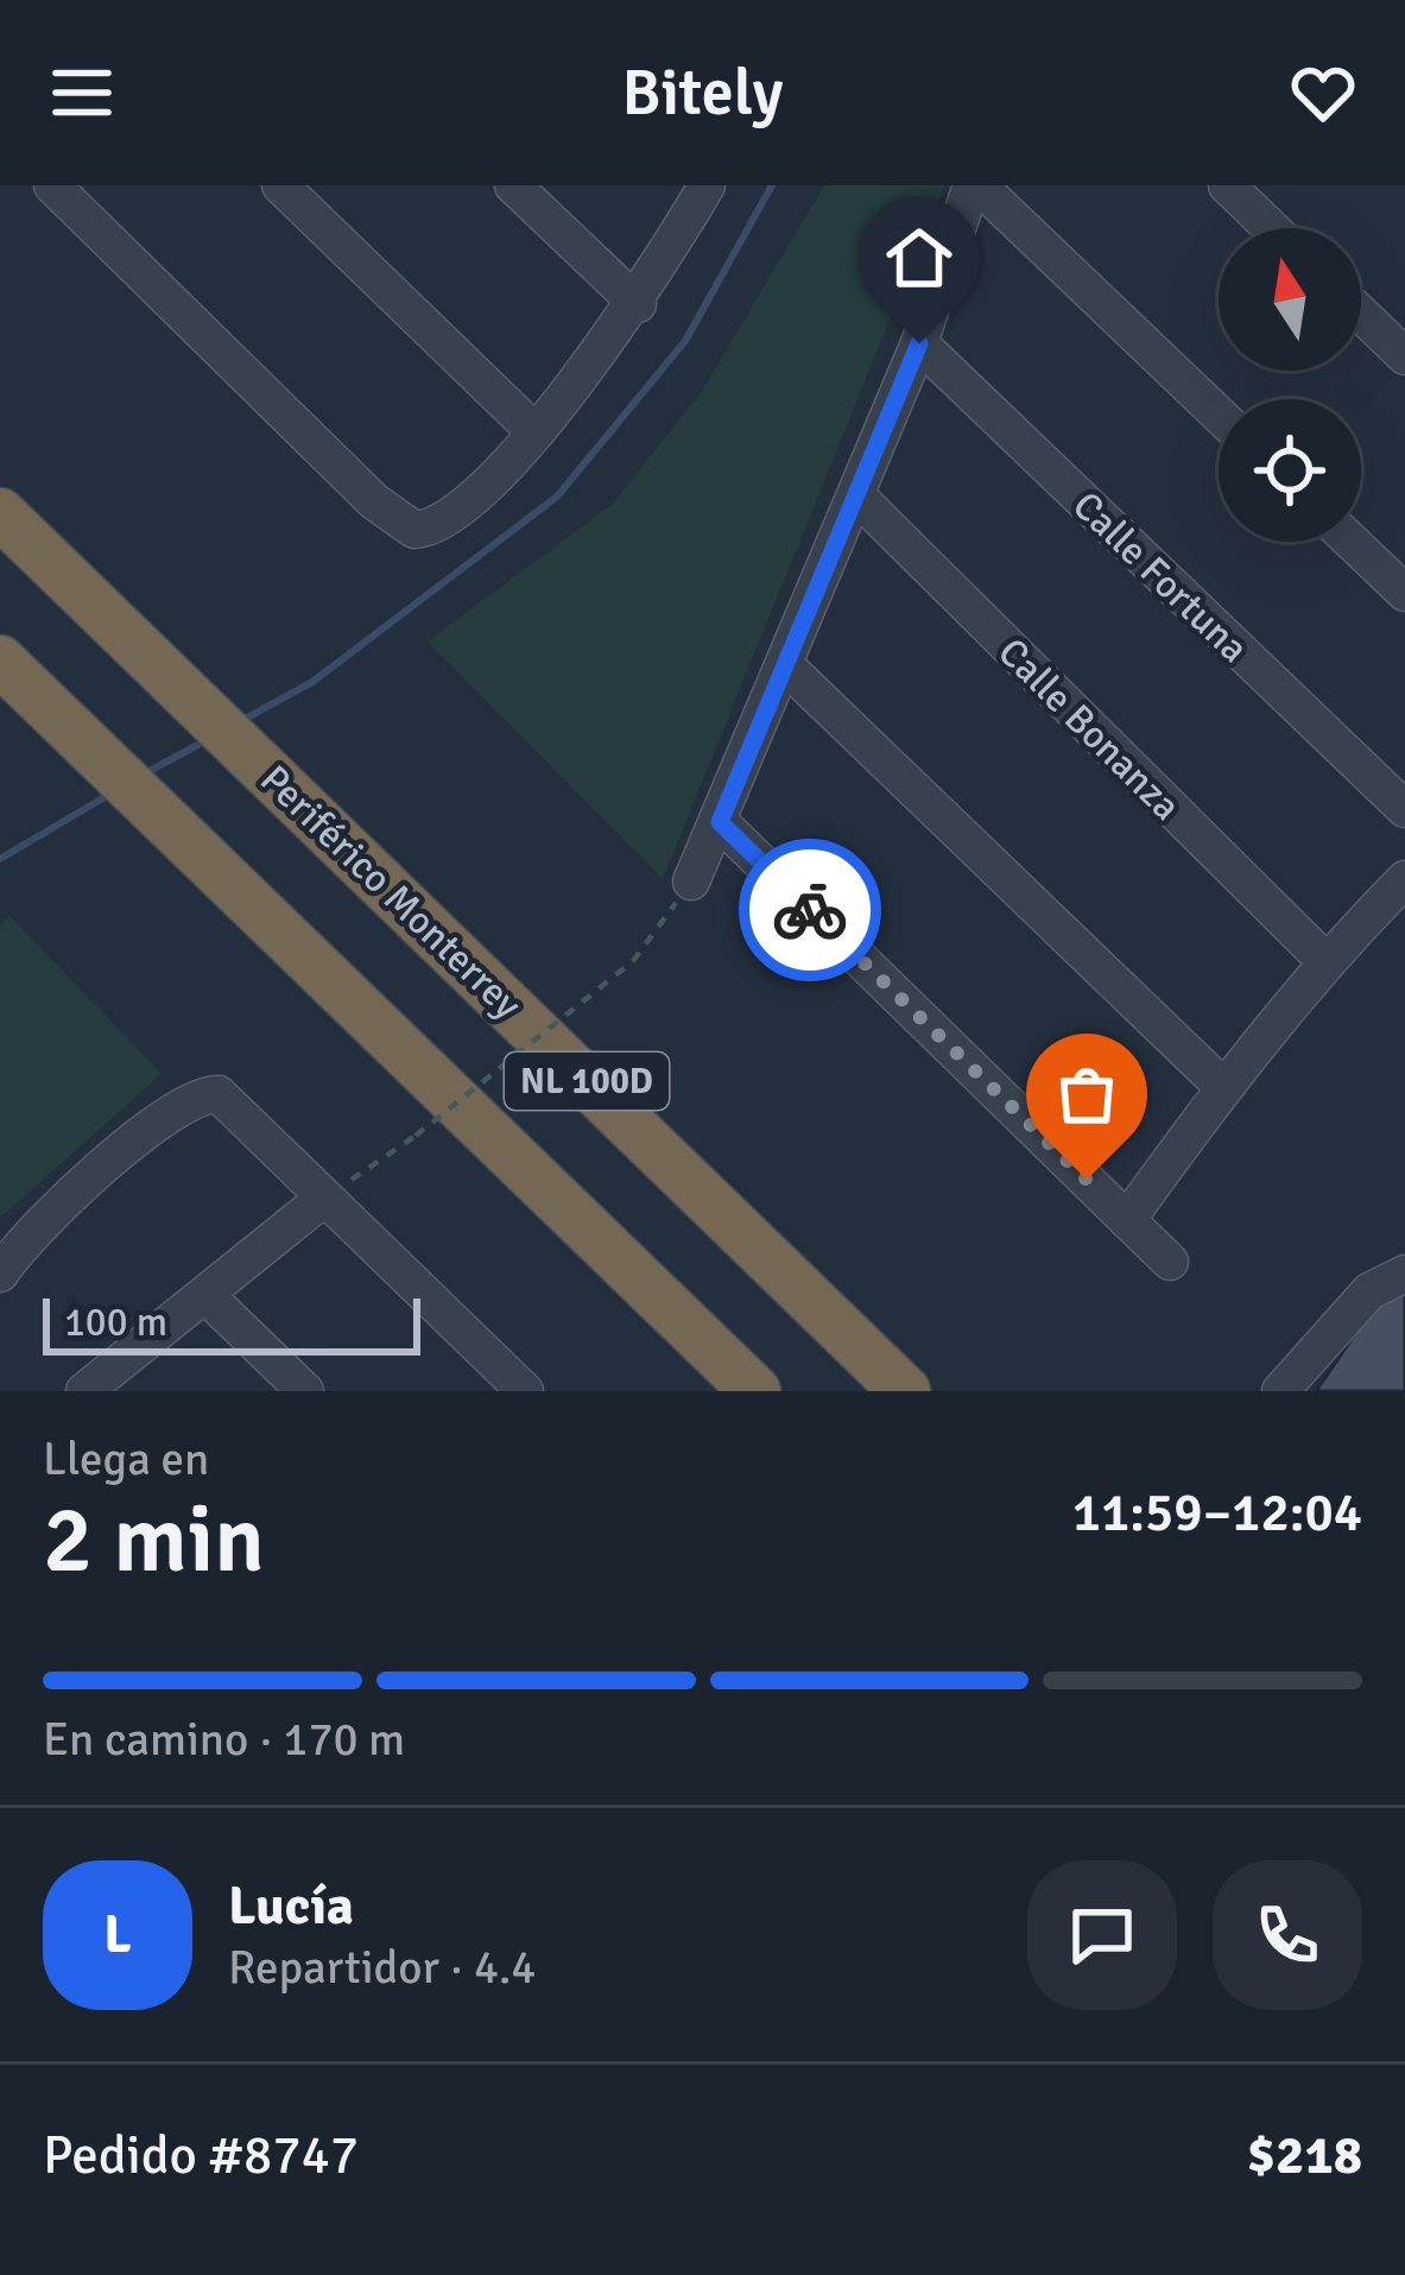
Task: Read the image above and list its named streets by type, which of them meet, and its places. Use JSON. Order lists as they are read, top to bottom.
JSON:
{
  "streets": {
    "highway": ["Periférico Monterrey", "NL 100D"],
    "street": ["Calle Fortuna", "Calle Bonanza"]
  },
  "scale_bar": "100 m",
  "north": "top",
  "page": {
    "header": "Bitely",
    "scale": "100 m",
    "heading": ["2 min", "Llega en", "11:59–12:04"],
    "panel": [
      "Lucía",
      "Repartidor · 4.4",
      "Pedido #8747",
      "$218"
    ],
    "bar": "En camino · 170 m",
    "round": "L"
  }
}
